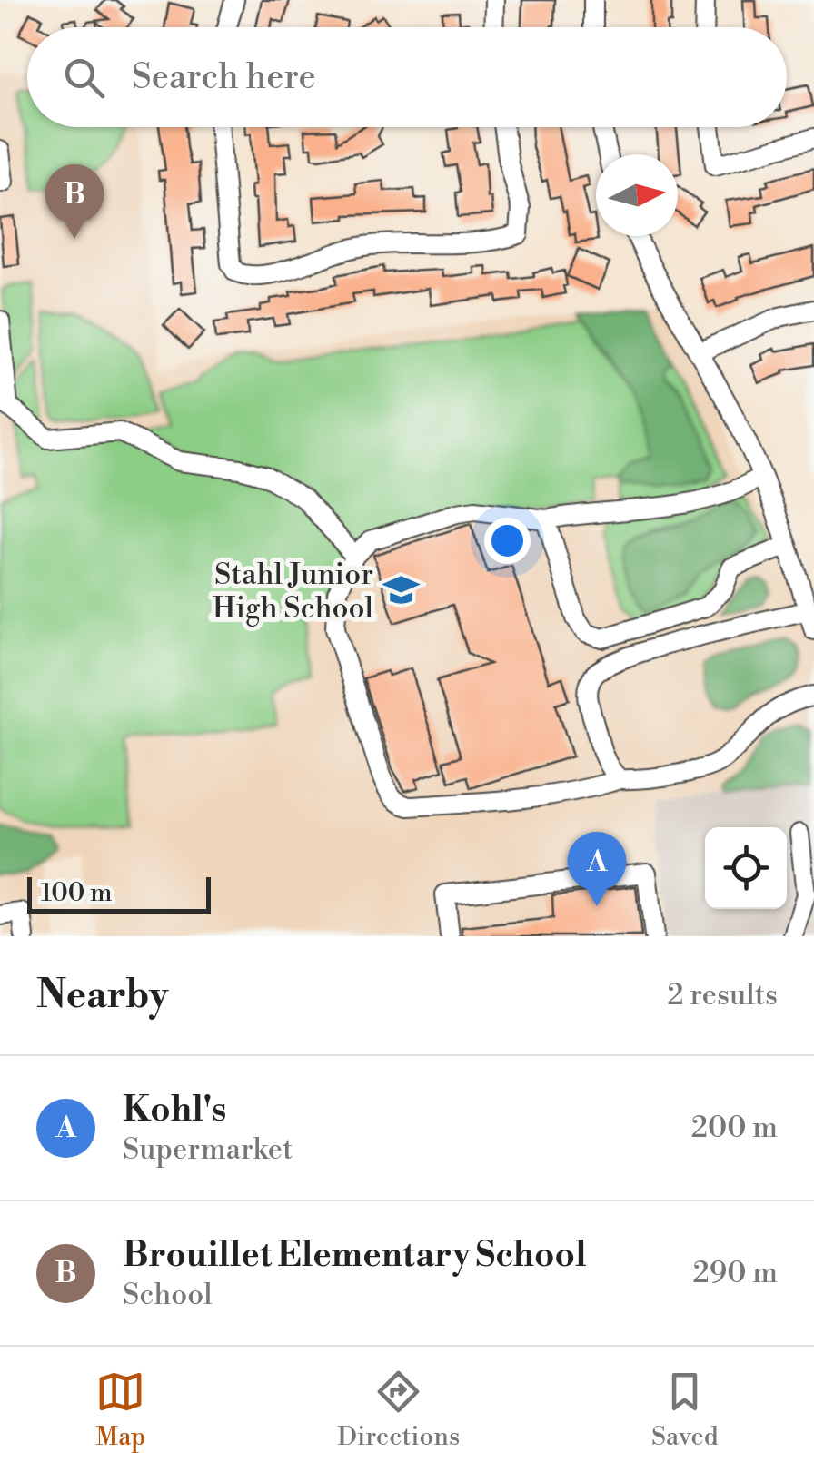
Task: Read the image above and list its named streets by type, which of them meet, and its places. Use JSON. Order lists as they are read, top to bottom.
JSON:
{
  "places": {
    "school or university": ["Stahl Junior High School"]
  },
  "scale_bar": "100 m",
  "north": "right",
  "page": {
    "search": "Search here",
    "pins": ["B", "A"],
    "scale": "100 m",
    "heading": ["Nearby", "2 results"],
    "list": [
      {
        "mark": "A",
        "name": "Kohl's",
        "note": "Supermarket",
        "value": "200 m"
      },
      {
        "mark": "B",
        "name": "Brouillet Elementary School",
        "note": "School",
        "value": "290 m"
      }
    ],
    "nav": ["Map", "Directions", "Saved"]
  }
}
